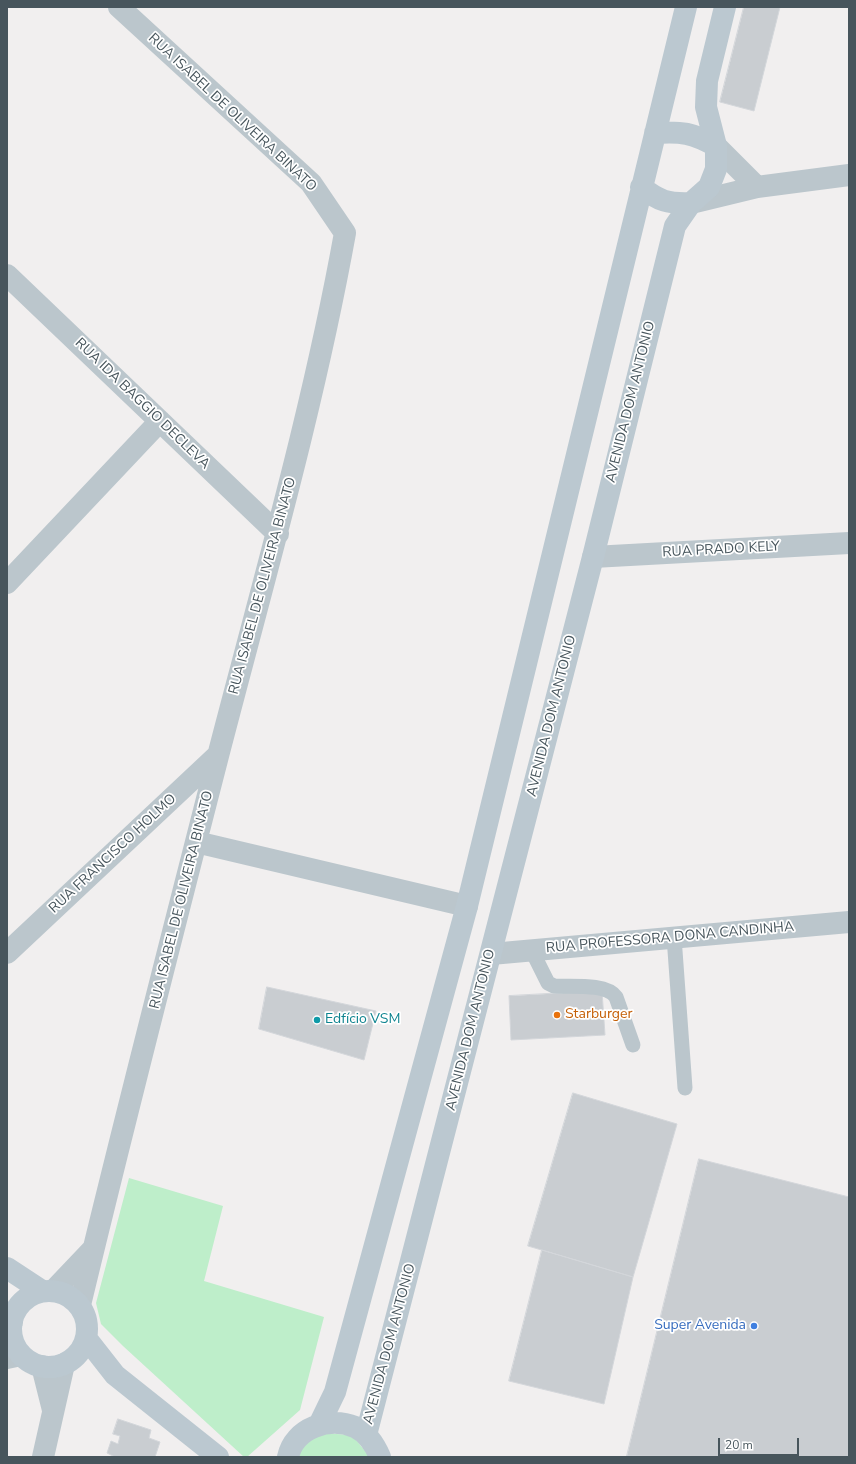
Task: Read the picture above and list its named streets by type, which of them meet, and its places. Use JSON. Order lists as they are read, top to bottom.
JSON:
{
  "streets": {
    "main road": ["AVENIDA DOM ANTONIO"],
    "street": [
      "RUA ISABEL DE OLIVEIRA BINATO",
      "RUA IDA BAGGIO DECLEVA",
      "RUA PRADO KELY",
      "RUA FRANCISCO HOLMO",
      "RUA PROFESSORA DONA CANDINHA"
    ]
  },
  "crossings": [
    ["RUA ISABEL DE OLIVEIRA BINATO", "RUA IDA BAGGIO DECLEVA"],
    ["RUA ISABEL DE OLIVEIRA BINATO", "RUA FRANCISCO HOLMO"],
    ["AVENIDA DOM ANTONIO", "RUA PRADO KELY"],
    ["AVENIDA DOM ANTONIO", "RUA PROFESSORA DONA CANDINHA"]
  ],
  "places": ["Starburger", "Edfício VSM", "Super Avenida"],
  "scale_bar": "20 m"
}
